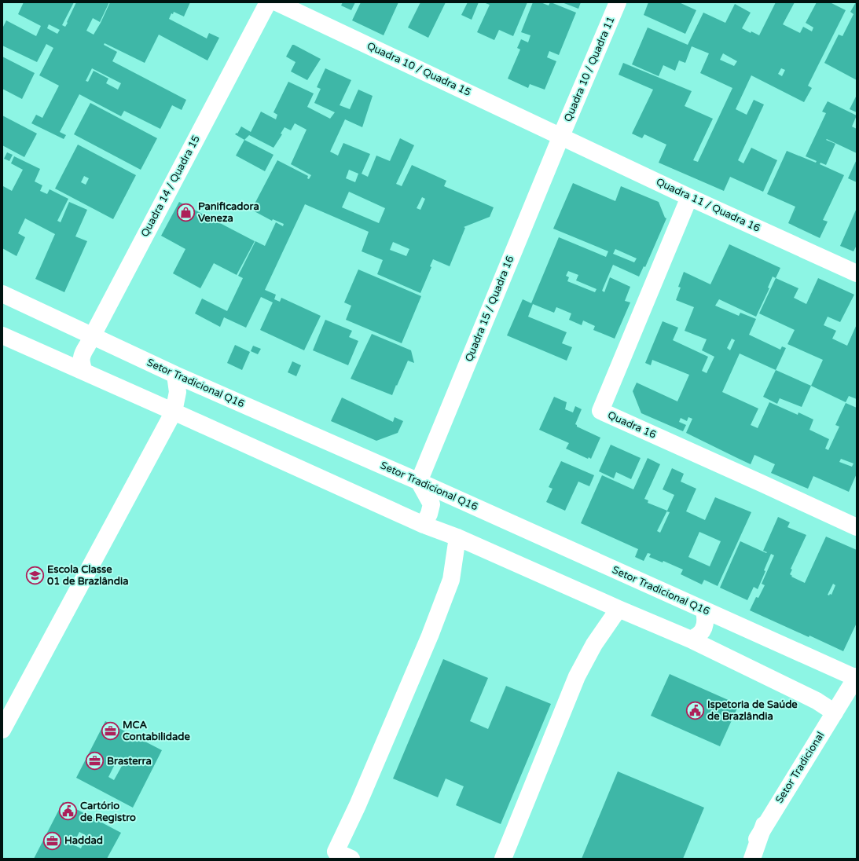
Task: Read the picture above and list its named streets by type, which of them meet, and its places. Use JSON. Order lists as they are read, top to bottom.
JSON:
{
  "streets": {
    "main road": [
      "Quadra 10 / Quadra 15",
      "Quadra 10 / Quadra 11",
      "Quadra 14 / Quadra 15",
      "Quadra 11 / Quadra 16",
      "Quadra 15 / Quadra 16",
      "Setor Tradicional Q16",
      "Quadra 16",
      "Setor Tradicional"
    ]
  },
  "crossings": [
    ["Quadra 10 / Quadra 15", "Quadra 10 / Quadra 11"],
    ["Quadra 10 / Quadra 15", "Quadra 11 / Quadra 16"],
    ["Quadra 10 / Quadra 15", "Quadra 15 / Quadra 16"],
    ["Quadra 10 / Quadra 11", "Quadra 11 / Quadra 16"],
    ["Quadra 10 / Quadra 11", "Quadra 15 / Quadra 16"],
    ["Quadra 14 / Quadra 15", "Setor Tradicional Q16"],
    ["Quadra 11 / Quadra 16", "Quadra 15 / Quadra 16"],
    ["Quadra 11 / Quadra 16", "Quadra 16"],
    ["Quadra 15 / Quadra 16", "Setor Tradicional Q16"],
    ["Setor Tradicional Q16", "Setor Tradicional"]
  ],
  "places": {
    "shop": ["Panificadora Veneza"],
    "school or university": ["Escola Classe 01 de Brazlândia"],
    "public building": ["Ispetoria de Saúde de Brazlândia", "Cartório de Registro"],
    "office": ["MCA Contabilidade", "Brasterra", "Haddad"]
  }
}
